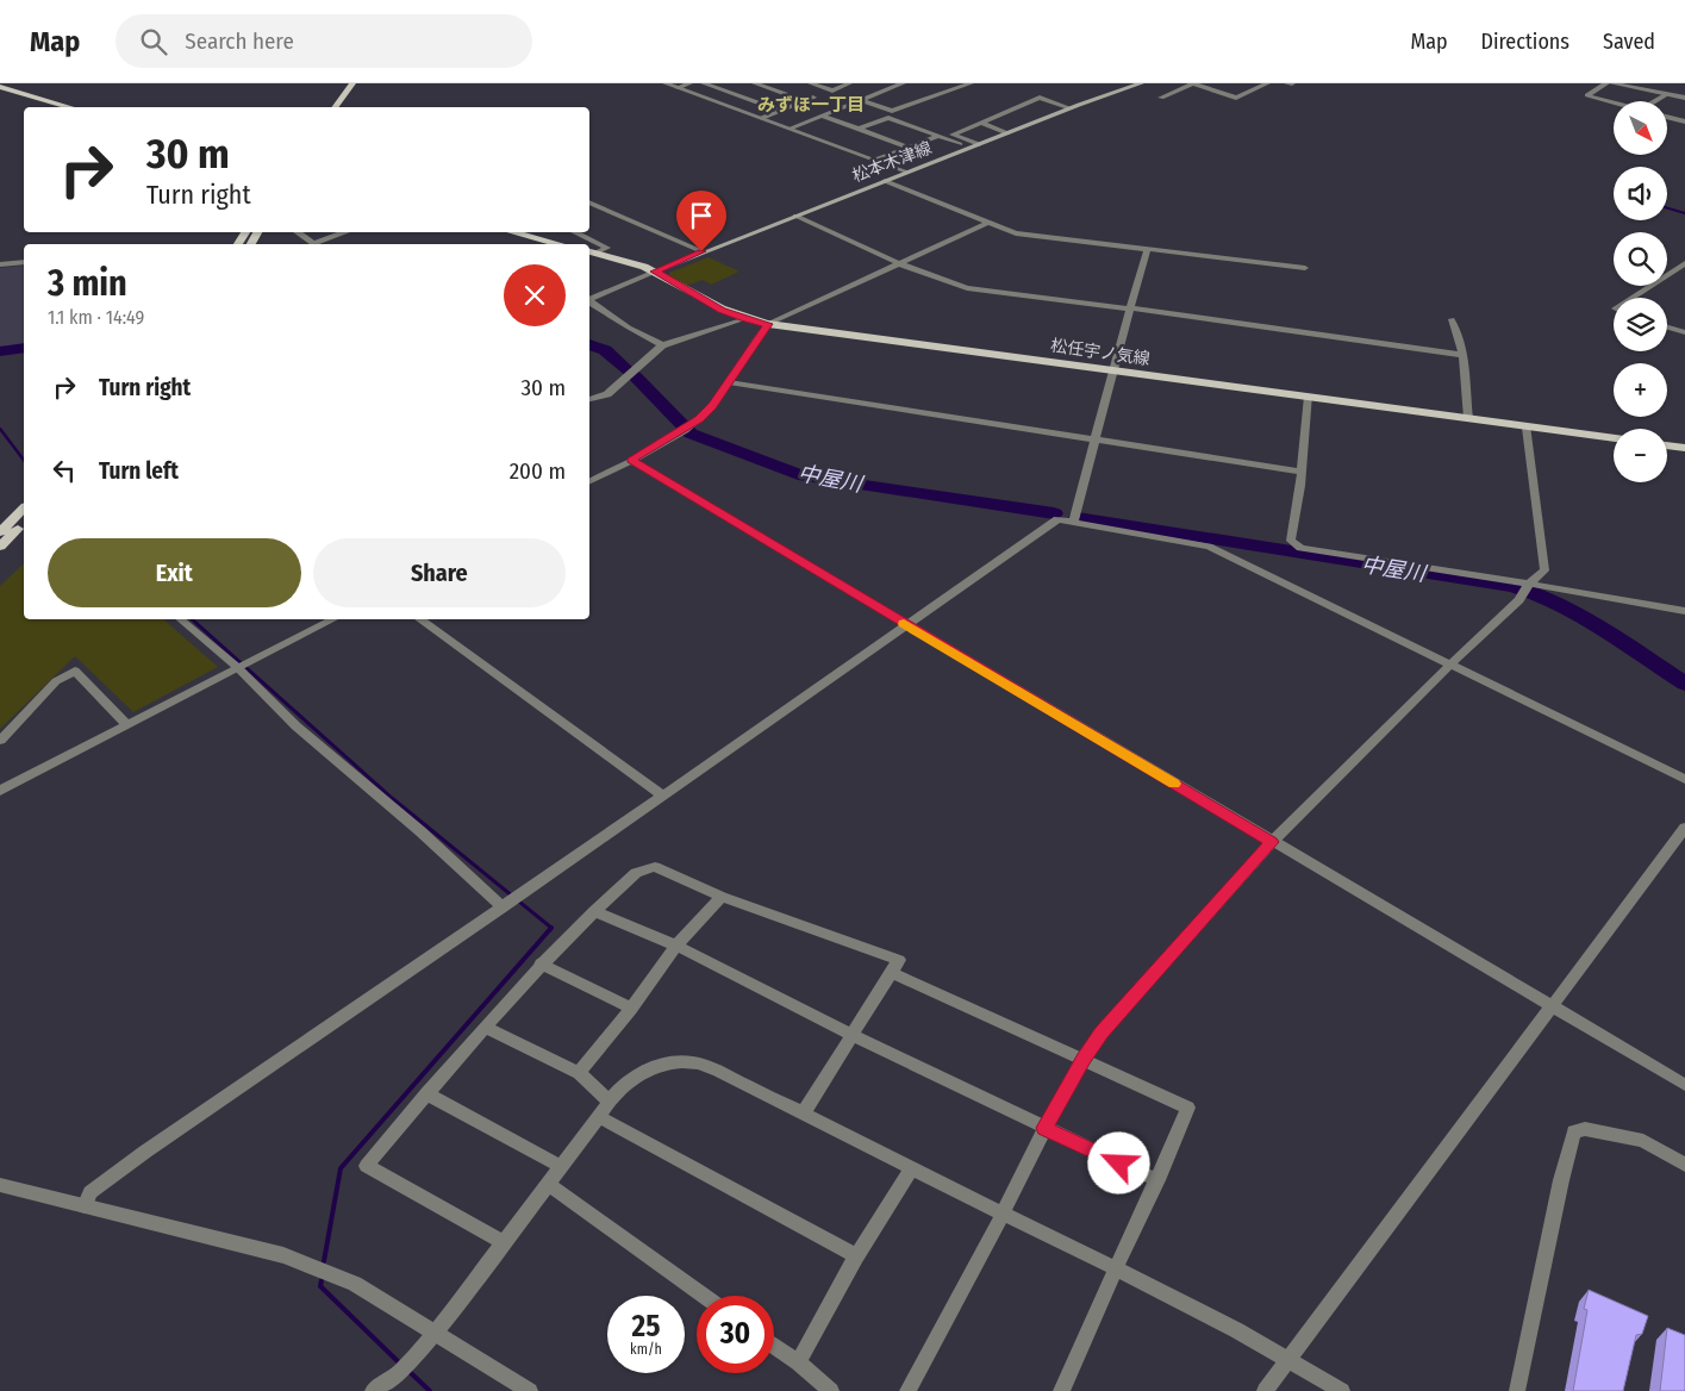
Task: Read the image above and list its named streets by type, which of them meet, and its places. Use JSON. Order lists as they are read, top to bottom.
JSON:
{
  "streets": {
    "main road": ["松本木津線", "松任宇ノ気線"]
  },
  "crossings": [
    ["松本木津線", "松任宇ノ気線"]
  ],
  "districts": ["みずほ一丁目"],
  "water": ["中屋川"],
  "north": "bottom right",
  "page": {
    "header": "Map",
    "search": "Search here",
    "nav": ["Map", "Directions", "Saved"],
    "map_buttons": ["+", "−"],
    "turn": ["30 m", "Turn right"],
    "heading": ["3 min", "1.1 km · 14:49"],
    "list": [
      {
        "name": "Turn right",
        "value": "30 m"
      },
      {
        "name": "Turn left",
        "value": "200 m"
      }
    ],
    "buttons": ["Exit", "Share"],
    "speed": "25 km/h",
    "limit": "30"
  }
}
